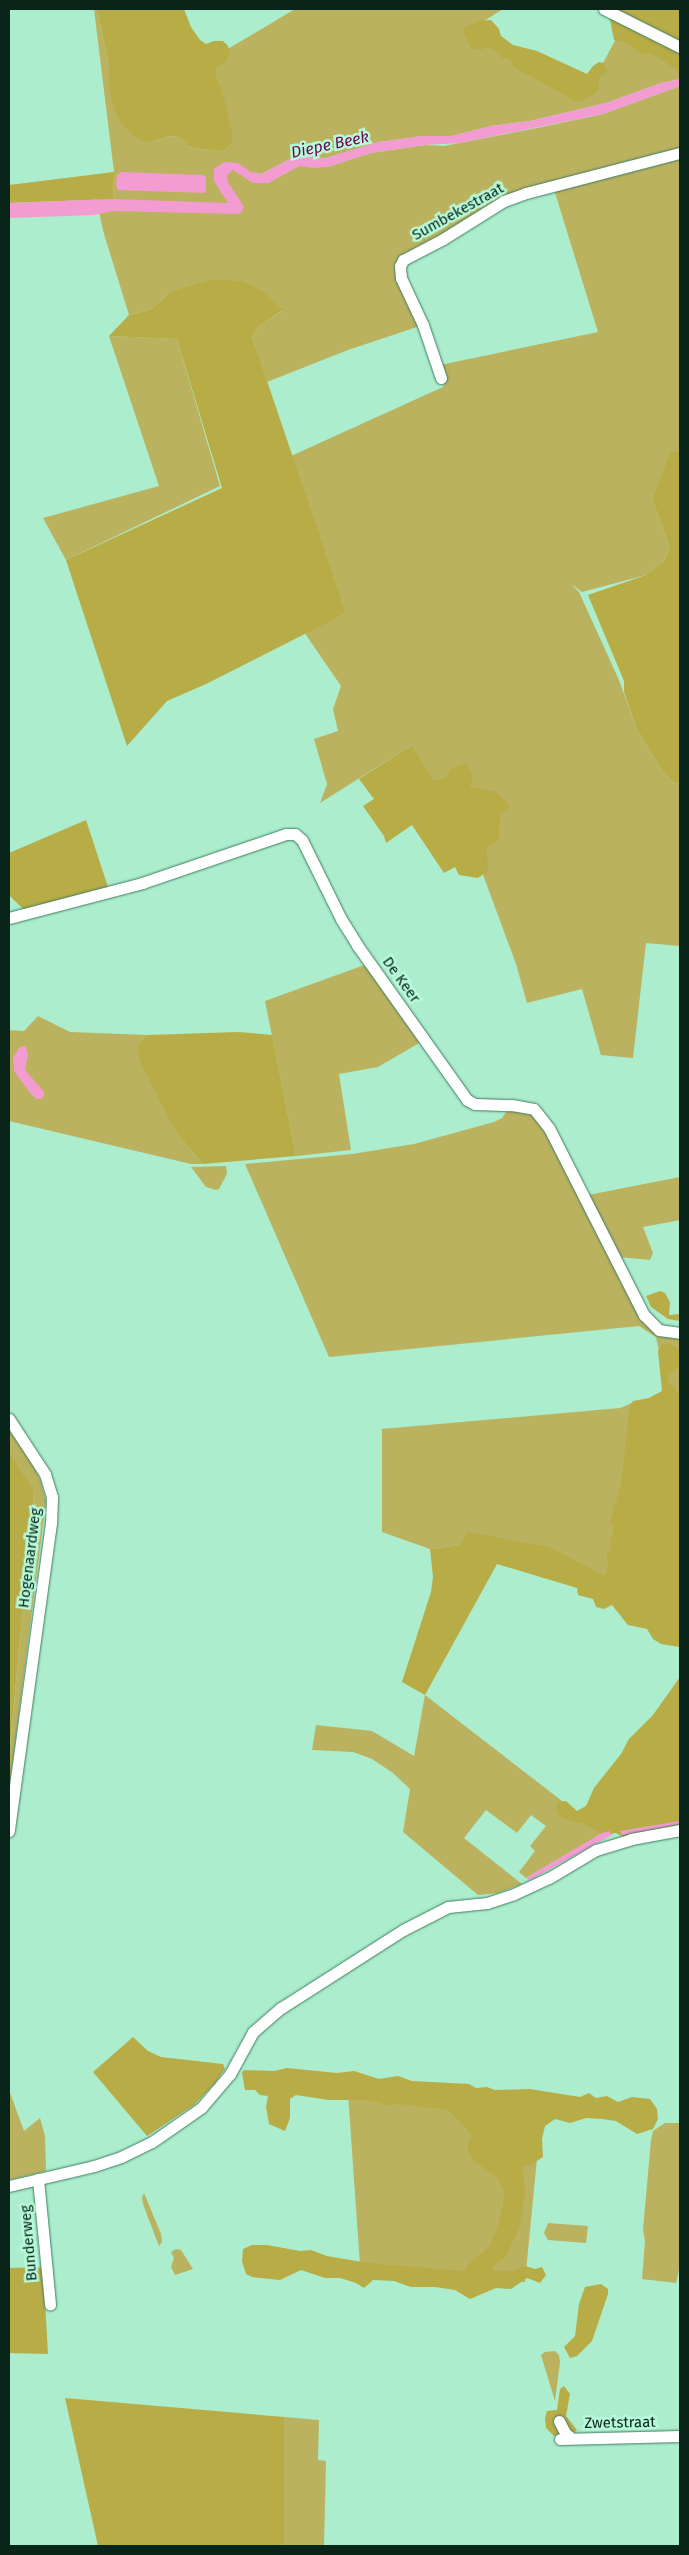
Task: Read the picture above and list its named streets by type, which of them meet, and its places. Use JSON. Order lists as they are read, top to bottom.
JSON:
{
  "streets": {
    "street": [
      "Sumbekestraat",
      "De Keer",
      "Hogenaardweg",
      "Bunderweg",
      "Zwetstraat"
    ]
  },
  "water": ["Diepe Beek"]
}
